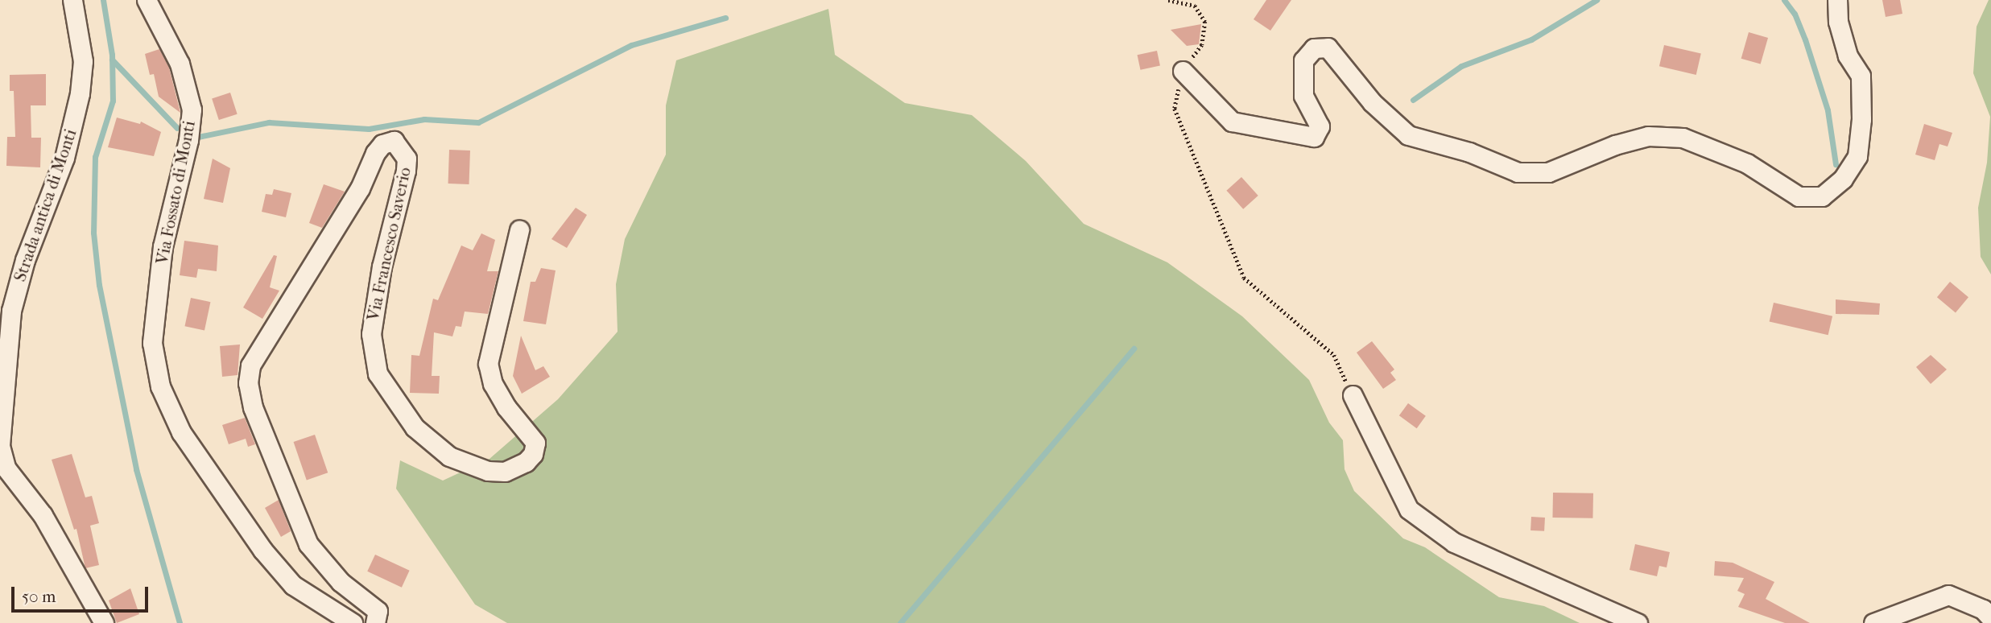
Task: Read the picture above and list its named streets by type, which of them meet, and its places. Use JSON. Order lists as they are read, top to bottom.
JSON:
{
  "streets": {
    "street": ["Via Fossato di Monti", "Strada antica di Monti", "Via Francesco Saverio"]
  },
  "scale_bar": "50 m"
}
